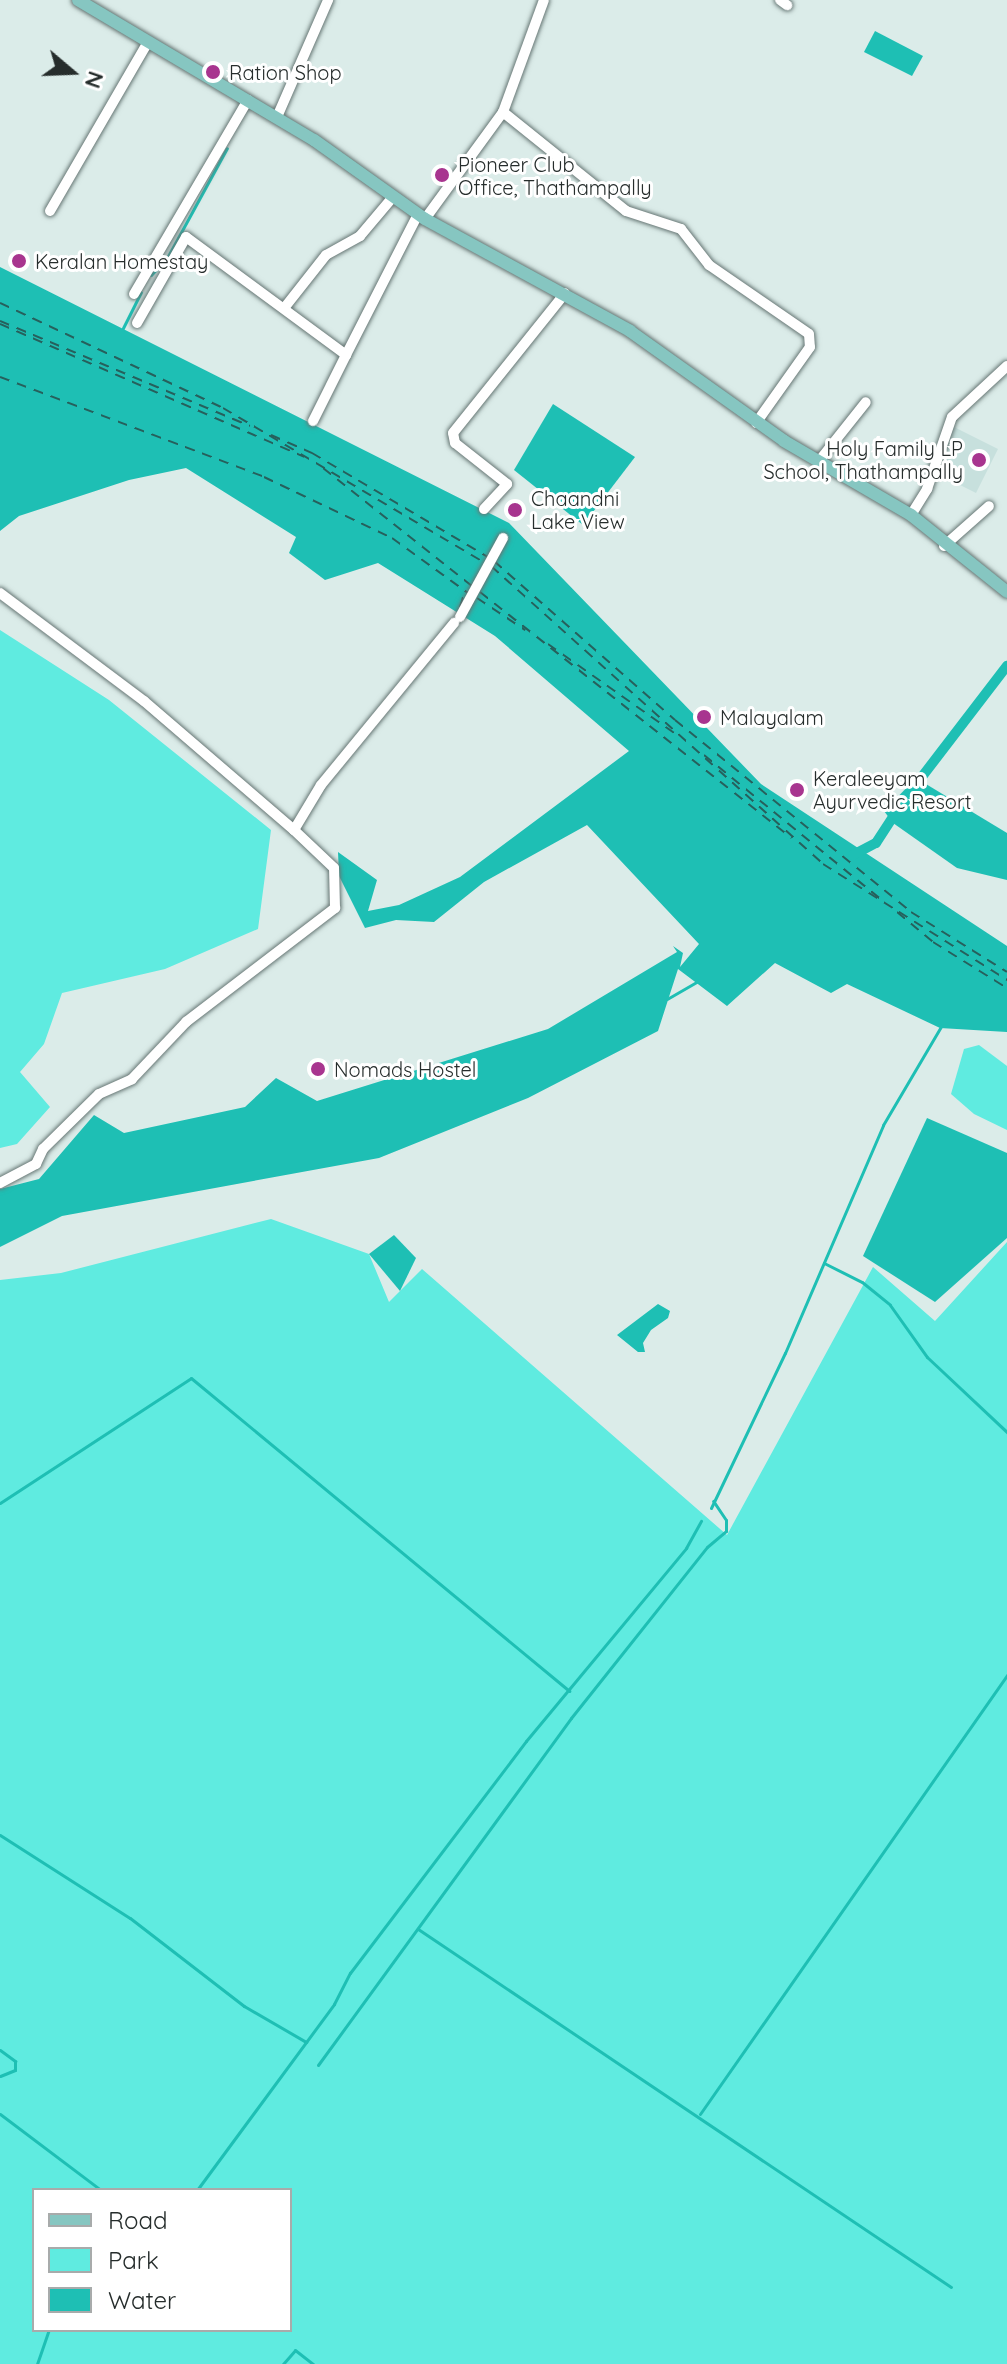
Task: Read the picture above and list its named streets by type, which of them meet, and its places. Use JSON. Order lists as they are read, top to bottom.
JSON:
{
  "places": [
    "Ration Shop",
    "Pioneer Club Office, Thathampally",
    "Keralan Homestay",
    "Holy Family LP School, Thathampally",
    "Chaandni Lake View",
    "Malayalam",
    "Keraleeyam Ayurvedic Resort",
    "Nomads Hostel"
  ],
  "legend": ["Road", "Park", "Water"],
  "north": "right"
}
